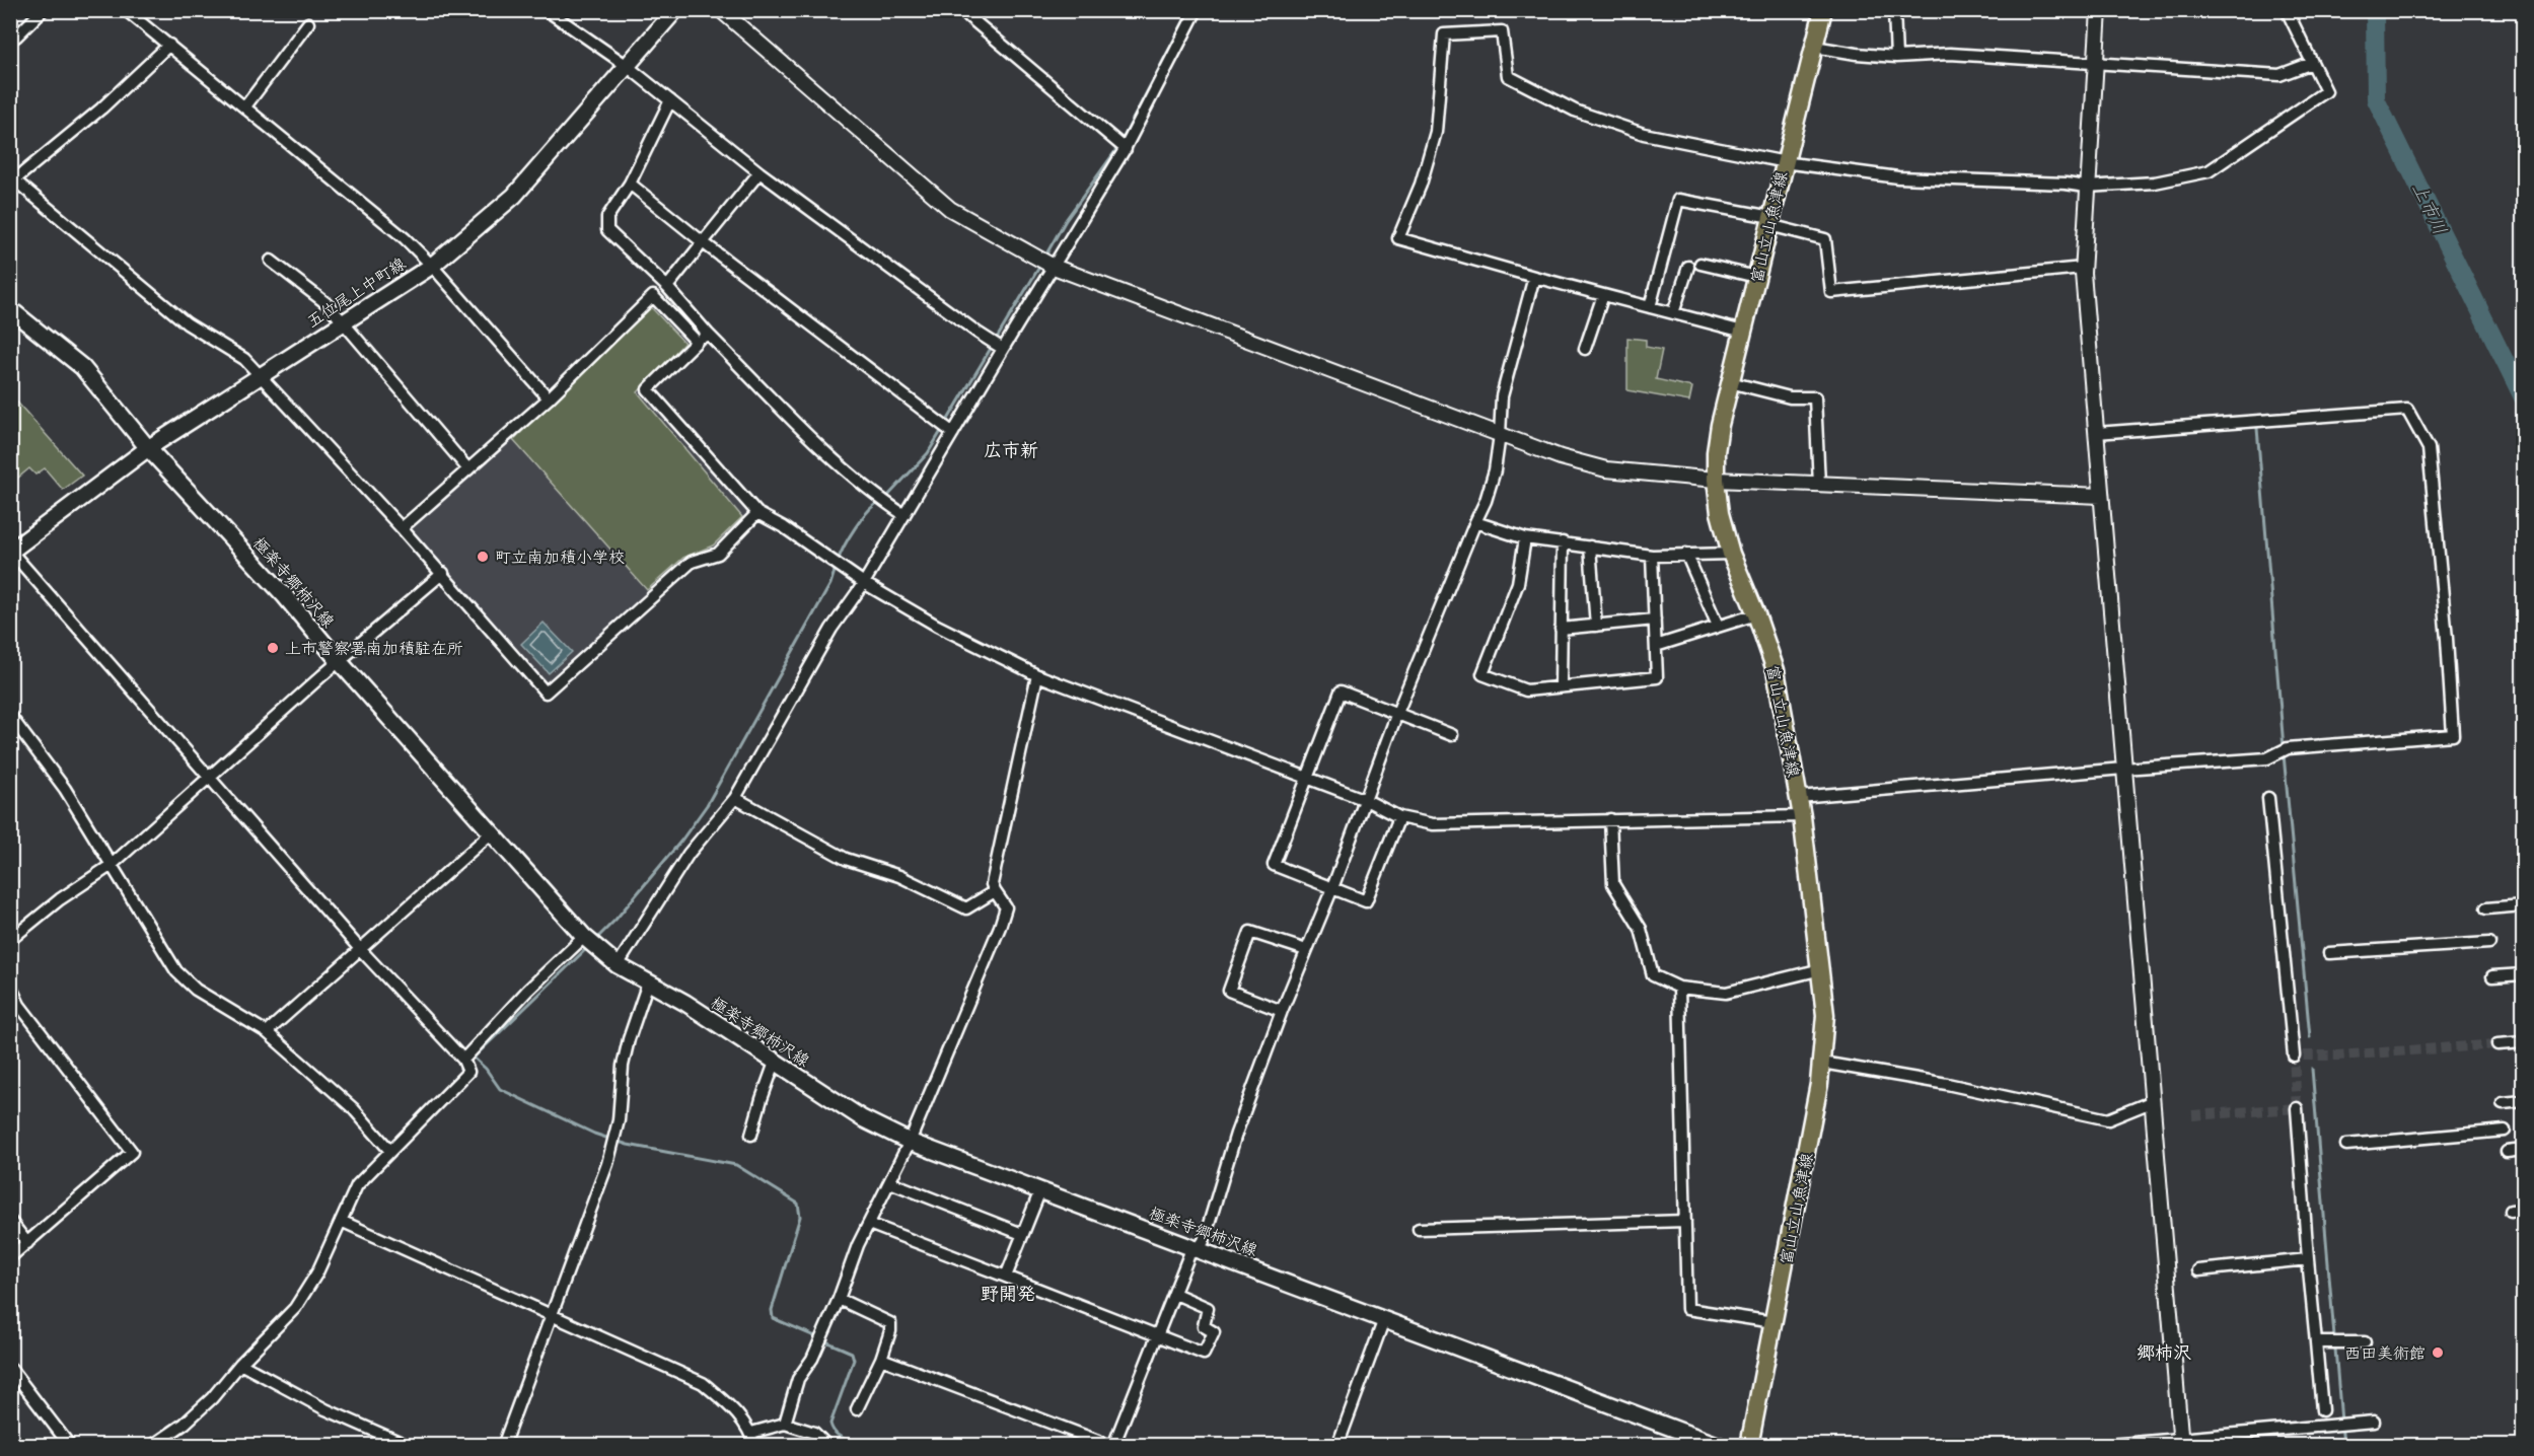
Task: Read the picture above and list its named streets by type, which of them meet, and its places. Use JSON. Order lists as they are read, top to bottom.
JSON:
{
  "streets": {
    "main road": ["富山立山魚津線", "五位尾上中町線", "極楽寺郷柿沢線"]
  },
  "crossings": [
    ["五位尾上中町線", "極楽寺郷柿沢線"]
  ],
  "districts": ["広市新", "野開発", "郷柿沢"],
  "water": ["上市川"],
  "places": ["町立南加積小学校", "上市警察署南加積駐在所", "西田美術館"]
}
